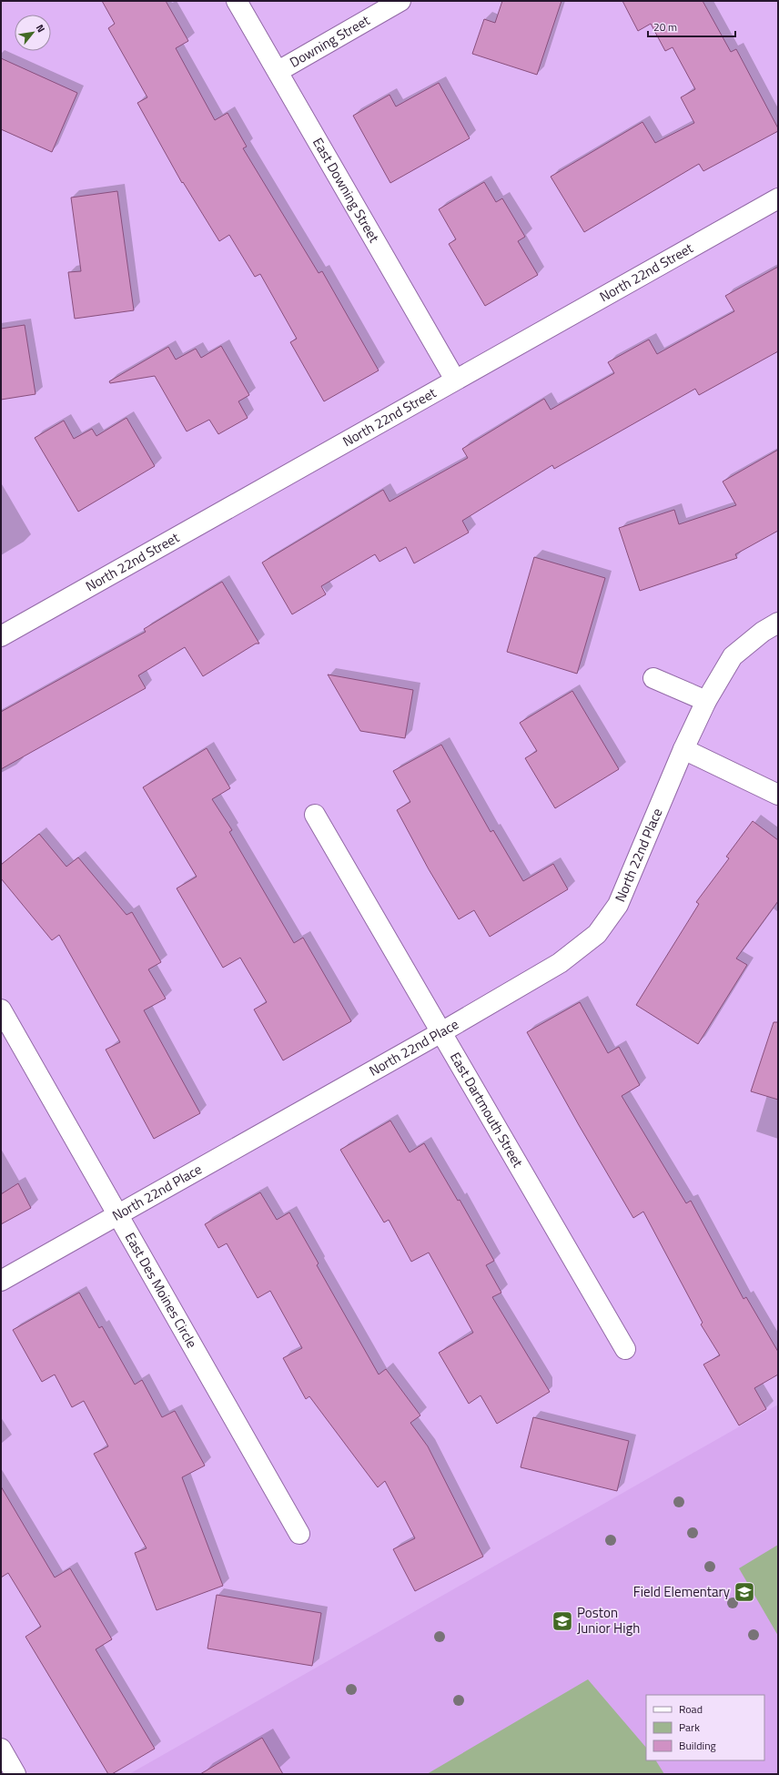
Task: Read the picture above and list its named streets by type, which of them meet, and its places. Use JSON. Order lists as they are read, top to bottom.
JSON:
{
  "streets": {
    "street": [
      "Downing Street",
      "East Downing Street",
      "North 22nd Street",
      "North 22nd Place",
      "East Dartmouth Street",
      "East Des Moines Circle"
    ]
  },
  "crossings": [
    ["Downing Street", "East Downing Street"],
    ["East Downing Street", "North 22nd Street"],
    ["North 22nd Place", "East Dartmouth Street"],
    ["North 22nd Place", "East Des Moines Circle"]
  ],
  "places": {
    "school or university": ["Field Elementary", "Poston Junior High"]
  },
  "legend": ["Road", "Park", "Building"],
  "scale_bar": "20 m",
  "north": "top right"
}
